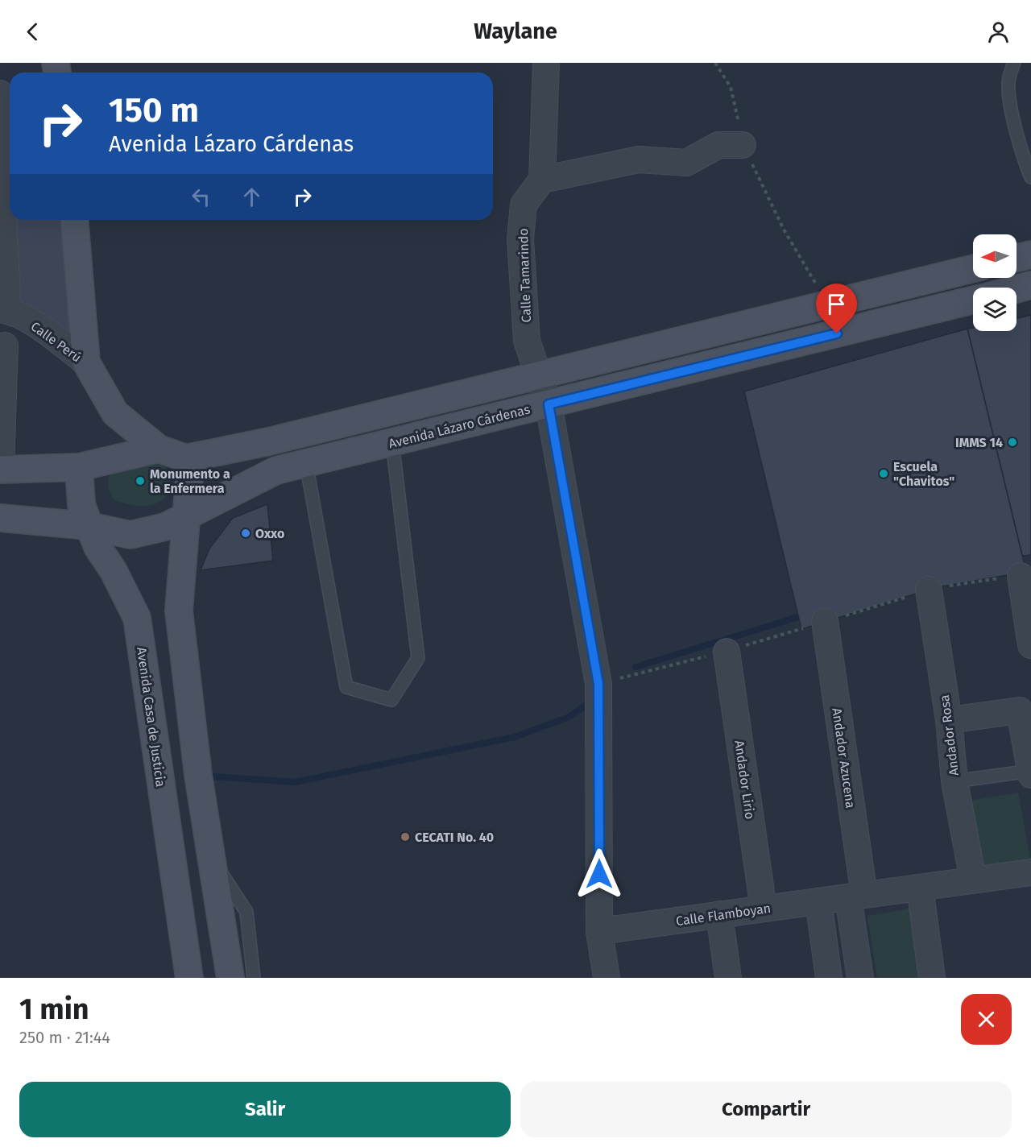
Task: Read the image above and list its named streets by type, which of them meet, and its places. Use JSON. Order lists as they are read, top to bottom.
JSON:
{
  "streets": {
    "main road": ["Calle Perú", "Avenida Lázaro Cárdenas", "Avenida Casa de Justicia"],
    "street": [
      "Calle Tamarindo",
      "Andador Rosa",
      "Andador Azucena",
      "Andador Lirio",
      "Calle Flamboyan"
    ]
  },
  "crossings": [
    ["Calle Tamarindo", "Avenida Lázaro Cárdenas"],
    ["Calle Tamarindo", "Calle Flamboyan"],
    ["Calle Perú", "Avenida Lázaro Cárdenas"],
    ["Calle Perú", "Avenida Casa de Justicia"],
    ["Avenida Lázaro Cárdenas", "Avenida Casa de Justicia"],
    ["Andador Rosa", "Calle Flamboyan"],
    ["Andador Azucena", "Calle Flamboyan"],
    ["Andador Lirio", "Calle Flamboyan"]
  ],
  "places": [
    "IMMS 14",
    "Escuela \"Chavitos\"",
    "Monumento a la Enfermera",
    "Oxxo",
    "CECATI No. 40"
  ],
  "north": "left",
  "page": {
    "header": "Waylane",
    "turn": ["150 m", "Avenida Lázaro Cárdenas"],
    "heading": ["1 min", "250 m · 21:44"],
    "buttons": ["Salir", "Compartir"]
  }
}
